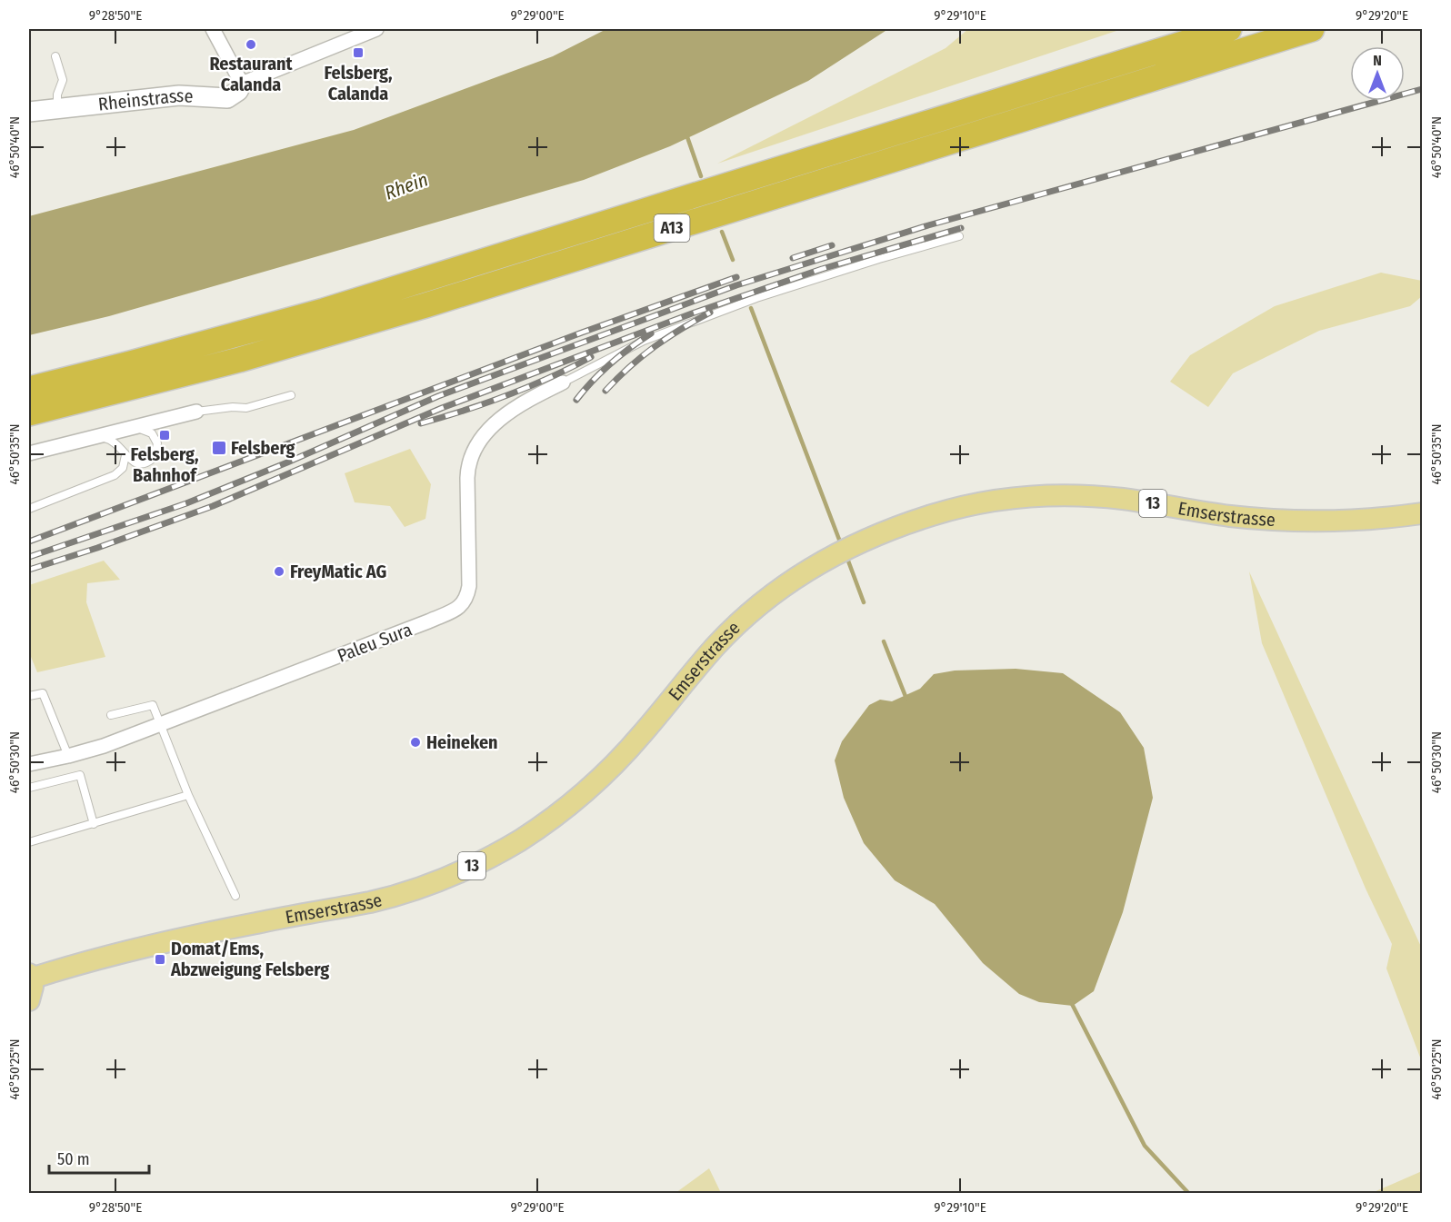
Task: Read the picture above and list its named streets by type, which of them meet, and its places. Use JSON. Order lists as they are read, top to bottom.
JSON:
{
  "streets": {
    "highway": ["A13"],
    "main road": ["13", "Emserstrasse"],
    "street": ["Rheinstrasse", "Paleu Sura"]
  },
  "water": ["Rhein"],
  "places": {
    "other": ["Restaurant Calanda", "FreyMatic AG", "Heineken"],
    "transit": [
      "Felsberg, Calanda",
      "Felsberg, Bahnhof",
      "Felsberg",
      "Domat/Ems, Abzweigung Felsberg"
    ]
  },
  "scale_bar": "50 m",
  "north": "top",
  "coordinates": [
    "9°28'50\"E",
    "9°29'00\"E",
    "9°29'10\"E",
    "9°29'20\"E",
    "46°50'40\"N",
    "46°50'35\"N",
    "46°50'30\"N",
    "46°50'25\"N"
  ]
}
